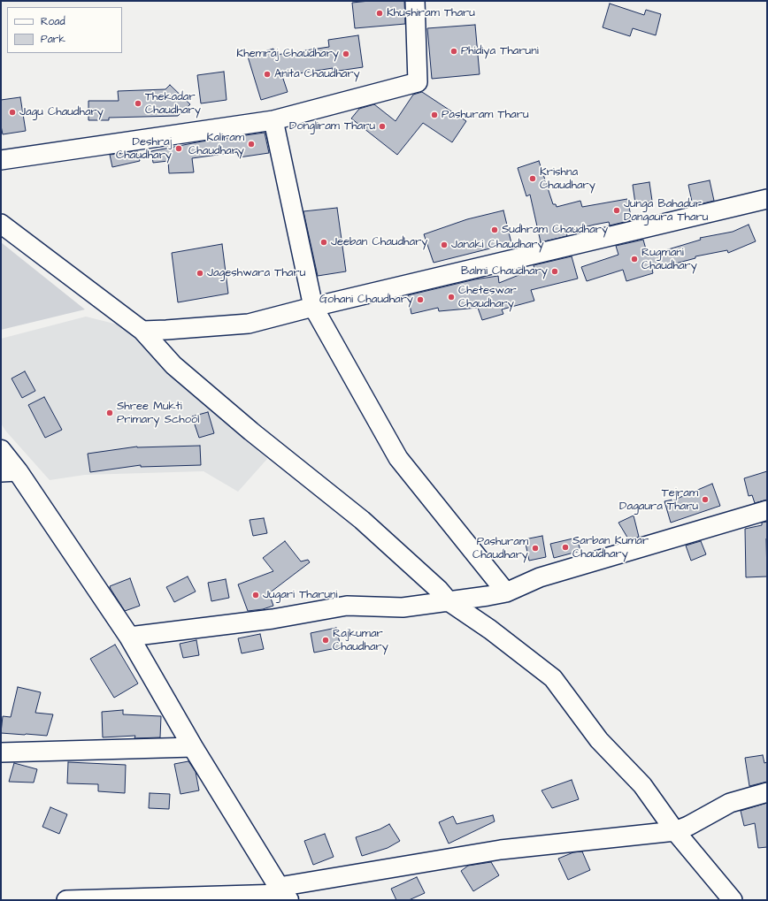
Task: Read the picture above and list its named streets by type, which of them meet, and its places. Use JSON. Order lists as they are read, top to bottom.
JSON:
{
  "places": [
    "Khushiram Tharu",
    "Phidiya Tharuni",
    "Khemraj Chaudhary",
    "Anita Chaudhary",
    "Thekadar Chaudhary",
    "Jagu Chaudhary",
    "Pashuram Tharu",
    "Dongliram Tharu",
    "Kaliram Chaudhary",
    "Deshraj Chaudhary",
    "Krishna Chaudhary",
    "Junga Bahadur Dangaura Tharu",
    "Sudhram Chaudhary",
    "Jeeban Chaudhary",
    "Janaki Chaudhary",
    "Rugmani Chaudhary",
    "Balmi Chaudhary",
    "Jageshwara Tharu",
    "Cheteswar Chaudhary",
    "Gohani Chaudhary",
    "Shree Mukti Primary School",
    "Tejram Dagaura Tharu",
    "Sarban Kumar Chaudhary",
    "Pashuram Chaudhary",
    "Jugari Tharuni",
    "Rajkumar Chaudhary"
  ],
  "legend": ["Road", "Park"]
}
